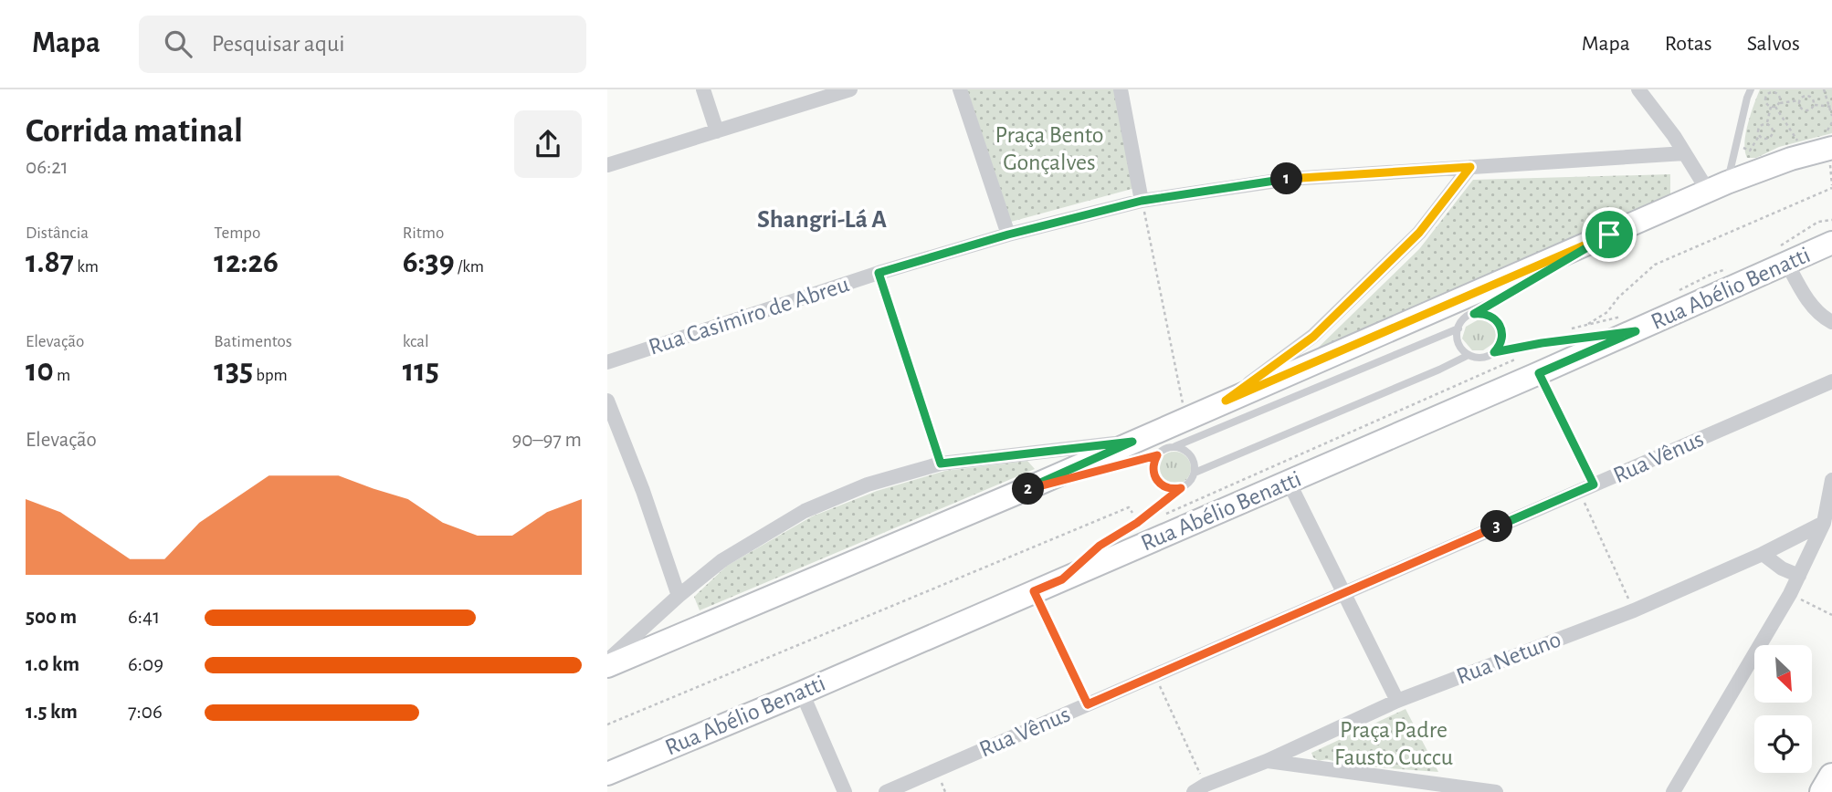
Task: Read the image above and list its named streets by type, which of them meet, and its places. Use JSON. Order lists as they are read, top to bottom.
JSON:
{
  "streets": {
    "main road": ["Rua Abélio Benatti"],
    "street": ["Rua Casimiro de Abreu", "Rua Vênus", "Rua Netuno"]
  },
  "districts": ["Shangri-Lá A"],
  "parks": ["Praça Bento Gonçalves", "Praça Padre Fausto Cuccu"],
  "north": "bottom right",
  "page": {
    "header": "Mapa",
    "search": "Pesquisar aqui",
    "nav": ["Mapa", "Rotas", "Salvos"],
    "heading": ["Corrida matinal", "06:21"],
    "pins": ["1", "2", "3"],
    "stats": [
      ["Distância", "1.87 km"],
      ["Tempo", "12:26"],
      ["Ritmo", "6:39 /km"],
      ["Elevação", "10 m"],
      ["Batimentos", "135 bpm"],
      ["kcal", "115"]
    ],
    "chart": ["Elevação", "90–97 m"],
    "list": [
      {
        "name": "500 m",
        "note": "6:41"
      },
      {
        "name": "1.0 km",
        "note": "6:09"
      },
      {
        "name": "1.5 km",
        "note": "7:06"
      }
    ]
  }
}
